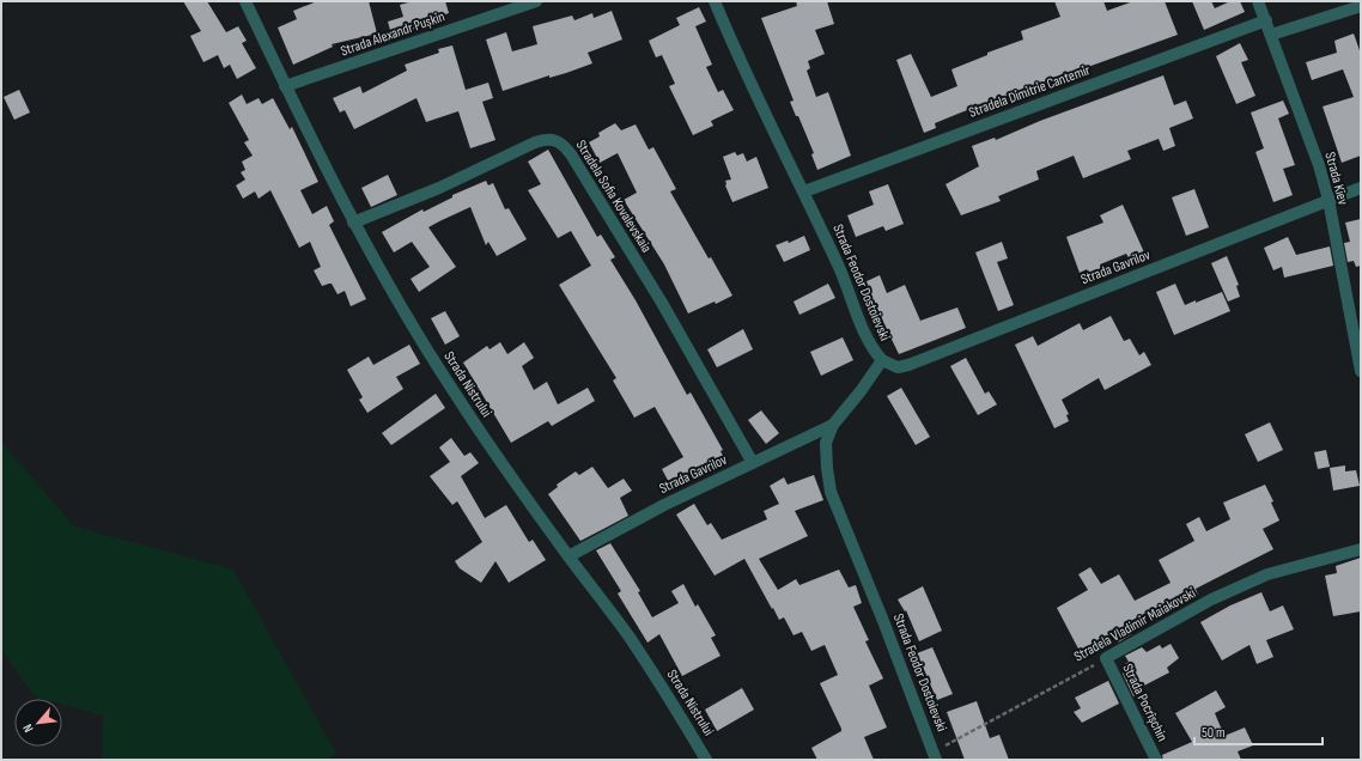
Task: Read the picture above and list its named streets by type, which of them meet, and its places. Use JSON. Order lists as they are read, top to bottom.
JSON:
{
  "streets": {
    "street": [
      "Strada Alexandr Pușkin",
      "Stradela Dimitrie Cantemir",
      "Strada Kiev",
      "Stradela Sofia Kovalevskaia",
      "Strada Gavrilov",
      "Strada Feodor Dostoievski",
      "Strada Nistrului",
      "Stradela Vladimir Maiakovski",
      "Strada Pocrîșchin"
    ]
  },
  "crossings": [
    ["Strada Alexandr Pușkin", "Strada Nistrului"],
    ["Stradela Dimitrie Cantemir", "Strada Kiev"],
    ["Stradela Dimitrie Cantemir", "Strada Feodor Dostoievski"],
    ["Strada Kiev", "Strada Gavrilov"],
    ["Stradela Sofia Kovalevskaia", "Strada Gavrilov"],
    ["Stradela Sofia Kovalevskaia", "Strada Nistrului"],
    ["Strada Gavrilov", "Strada Feodor Dostoievski"],
    ["Strada Gavrilov", "Strada Nistrului"],
    ["Strada Feodor Dostoievski", "Stradela Vladimir Maiakovski"],
    ["Stradela Vladimir Maiakovski", "Strada Pocrîșchin"]
  ],
  "scale_bar": "50 m",
  "north": "bottom left"
}
